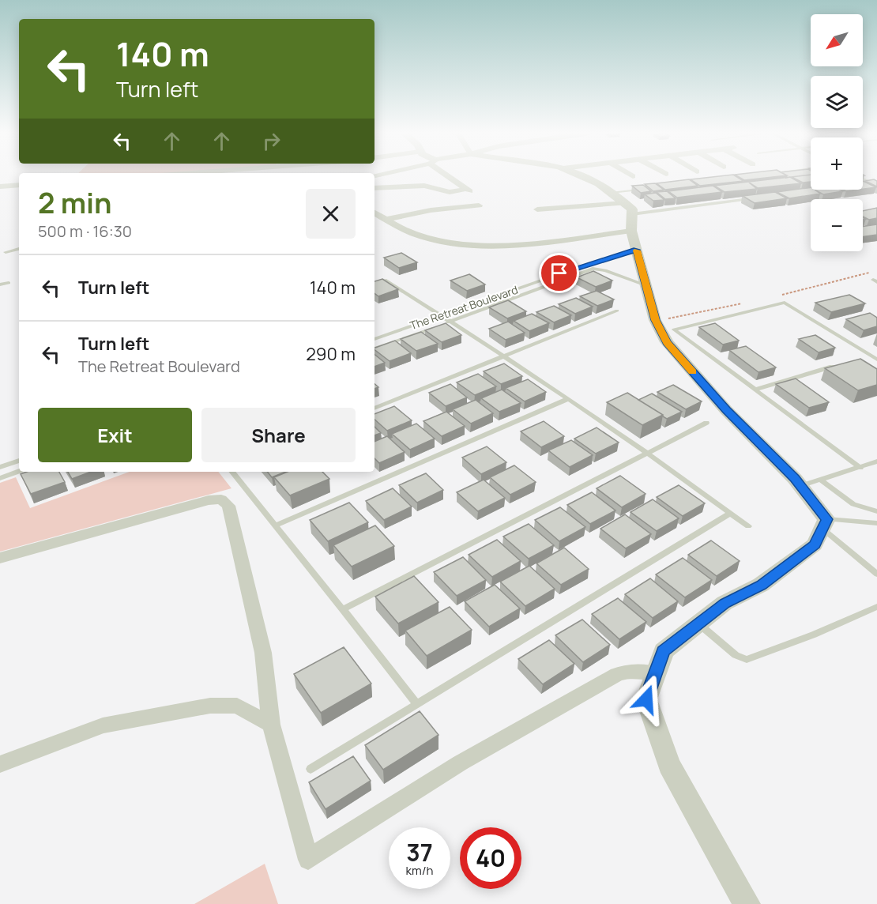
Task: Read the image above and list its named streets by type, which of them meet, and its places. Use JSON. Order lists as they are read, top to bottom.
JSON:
{
  "streets": {
    "lane": ["The Retreat Boulevard"]
  },
  "north": "bottom left",
  "page": {
    "map_buttons": ["+", "−"],
    "turn": ["140 m", "Turn left"],
    "heading": ["2 min", "500 m · 16:30"],
    "list": [
      {
        "name": "Turn left",
        "value": "140 m"
      },
      {
        "name": "Turn left",
        "note": "The Retreat Boulevard",
        "value": "290 m"
      }
    ],
    "buttons": ["Exit", "Share"],
    "speed": "37 km/h",
    "limit": "40"
  }
}
